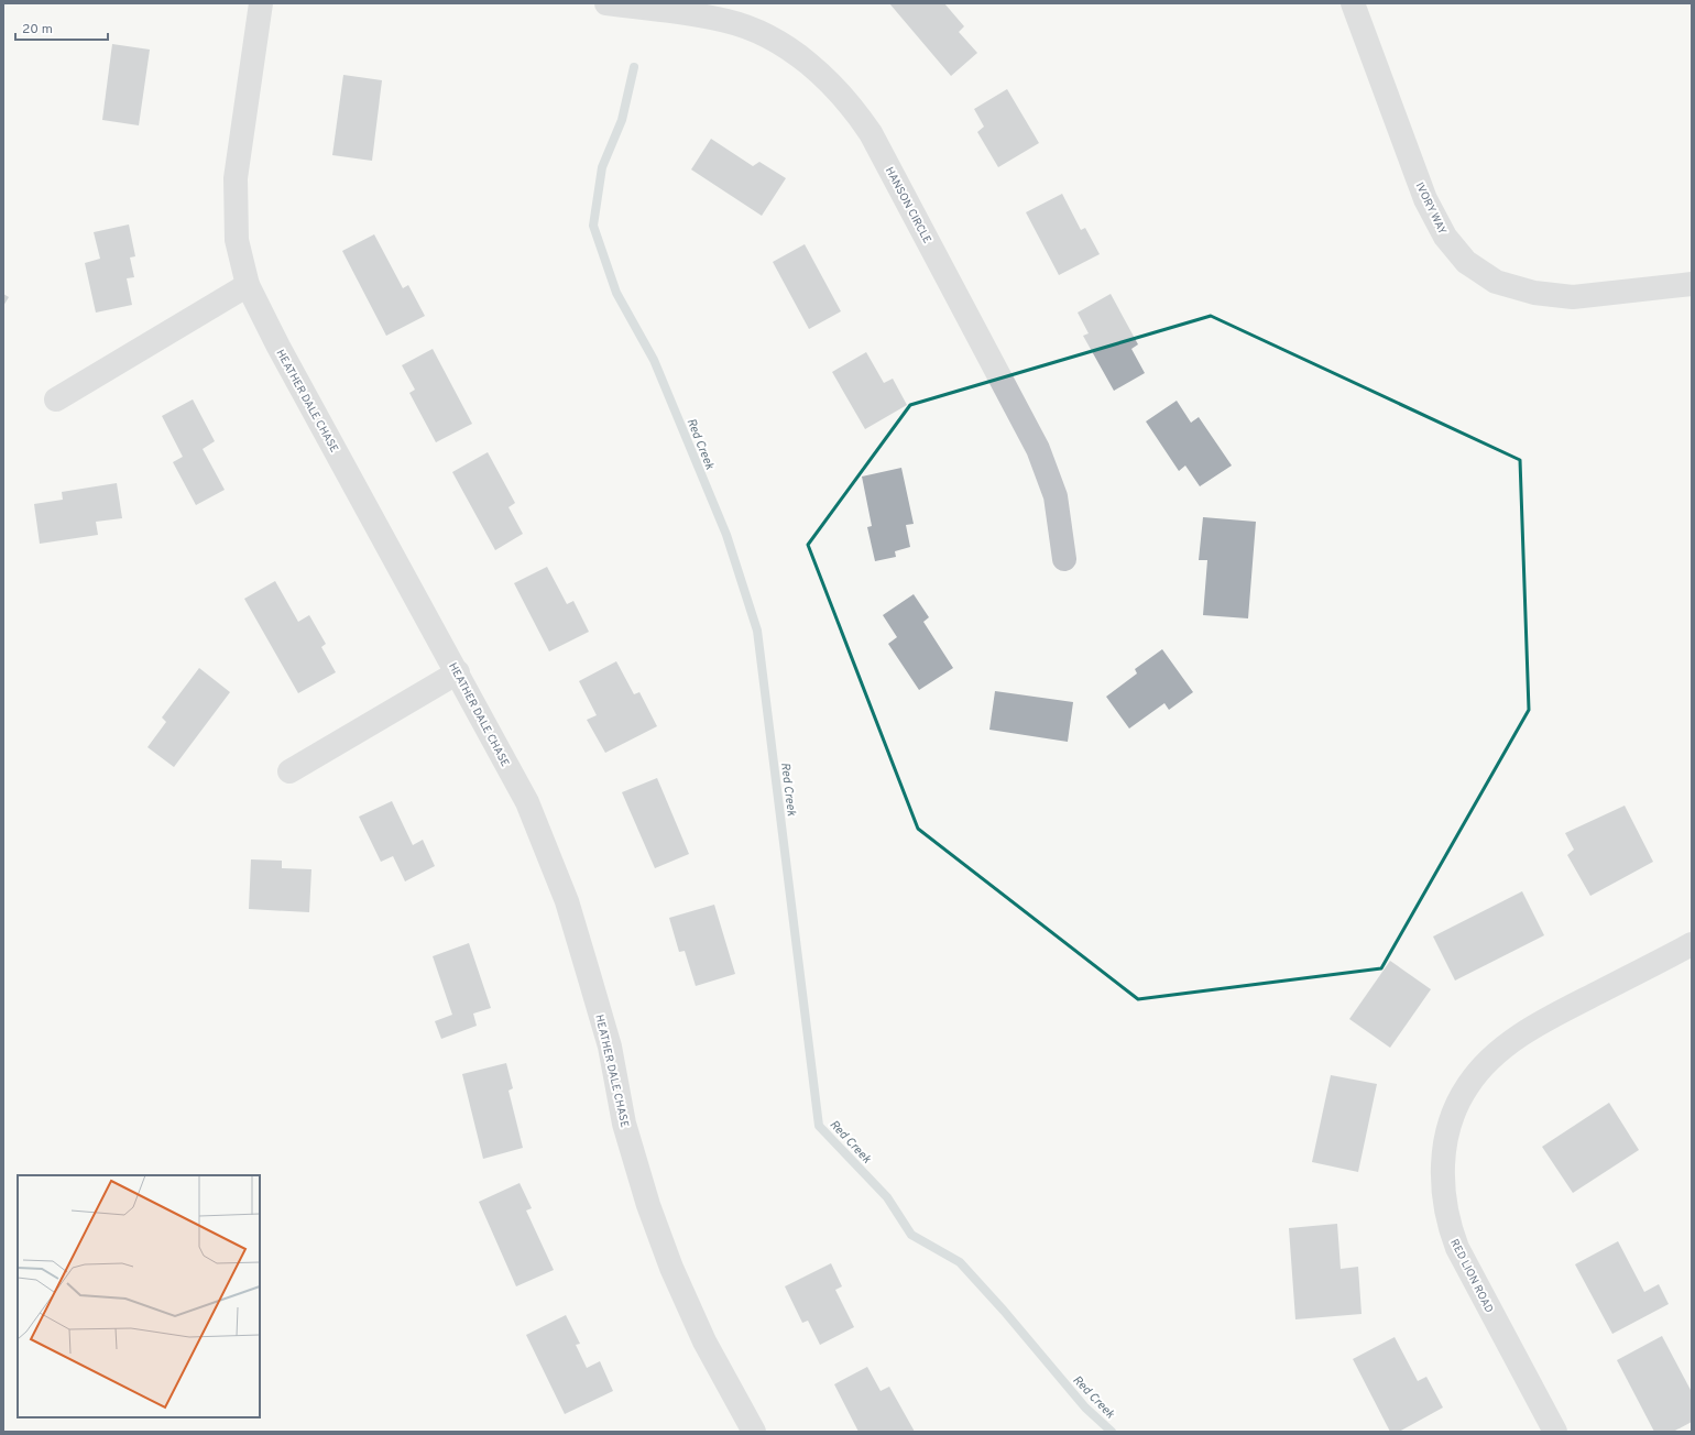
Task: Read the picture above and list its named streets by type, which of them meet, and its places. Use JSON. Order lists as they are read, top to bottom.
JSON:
{
  "streets": {
    "street": [
      "HANSON CIRCLE",
      "IVORY WAY",
      "HEATHER DALE CHASE",
      "RED LION ROAD"
    ]
  },
  "water": ["Red Creek"],
  "scale_bar": "20 m"
}
